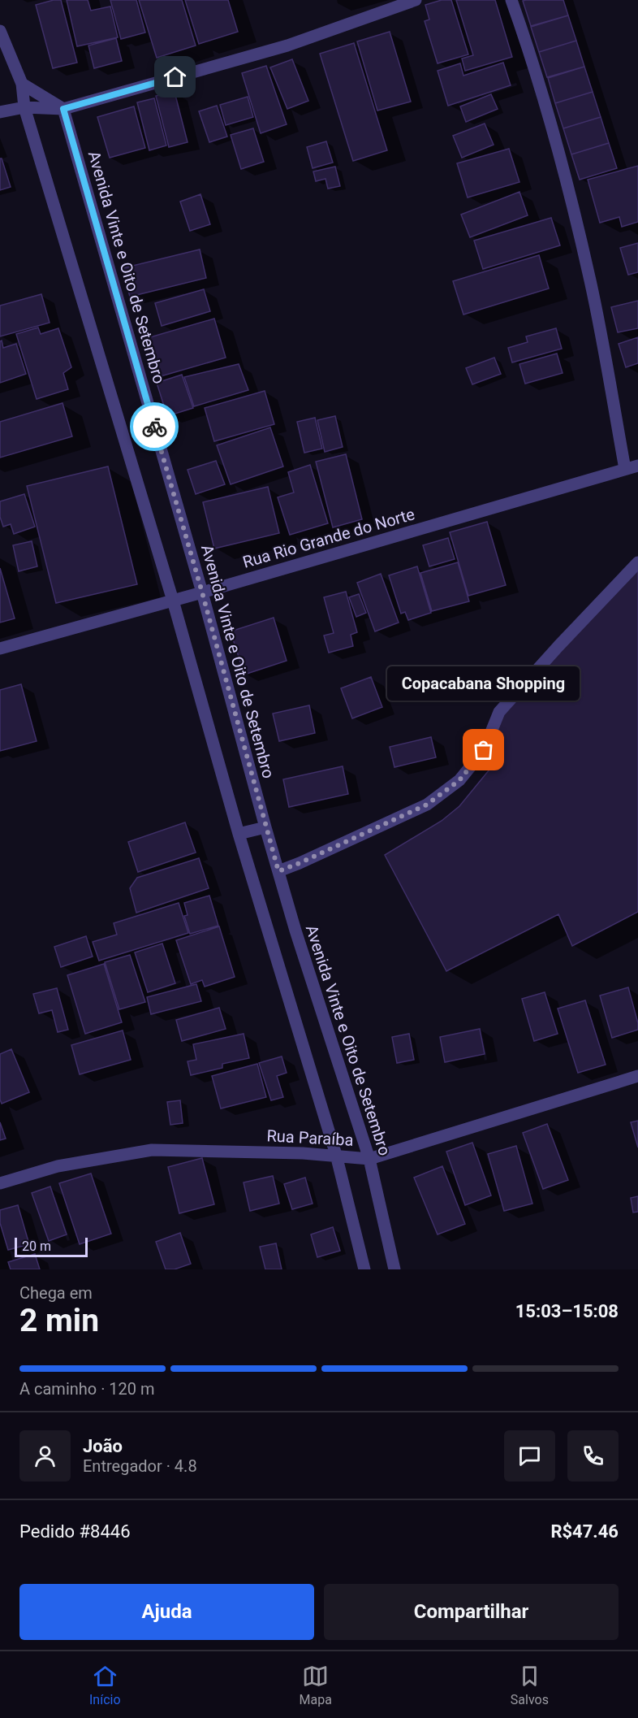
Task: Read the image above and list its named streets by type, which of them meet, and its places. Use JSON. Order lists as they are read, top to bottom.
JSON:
{
  "streets": {
    "street": ["Avenida Vinte e Oito de Setembro", "Rua Rio Grande do Norte", "Rua Paraíba"]
  },
  "crossings": [
    ["Avenida Vinte e Oito de Setembro", "Rua Rio Grande do Norte"],
    ["Avenida Vinte e Oito de Setembro", "Rua Paraíba"]
  ],
  "places": ["Copacabana Shopping"],
  "scale_bar": "20 m",
  "page": {
    "bubble": "Copacabana Shopping",
    "scale": "20 m",
    "heading": ["2 min", "Chega em", "15:03–15:08"],
    "panel": [
      "João",
      "Entregador · 4.8",
      "Pedido #8446",
      "R$47.46"
    ],
    "bar": "A caminho · 120 m",
    "buttons": ["Ajuda", "Compartilhar"],
    "tabs": ["Início", "Mapa", "Salvos"]
  }
}
